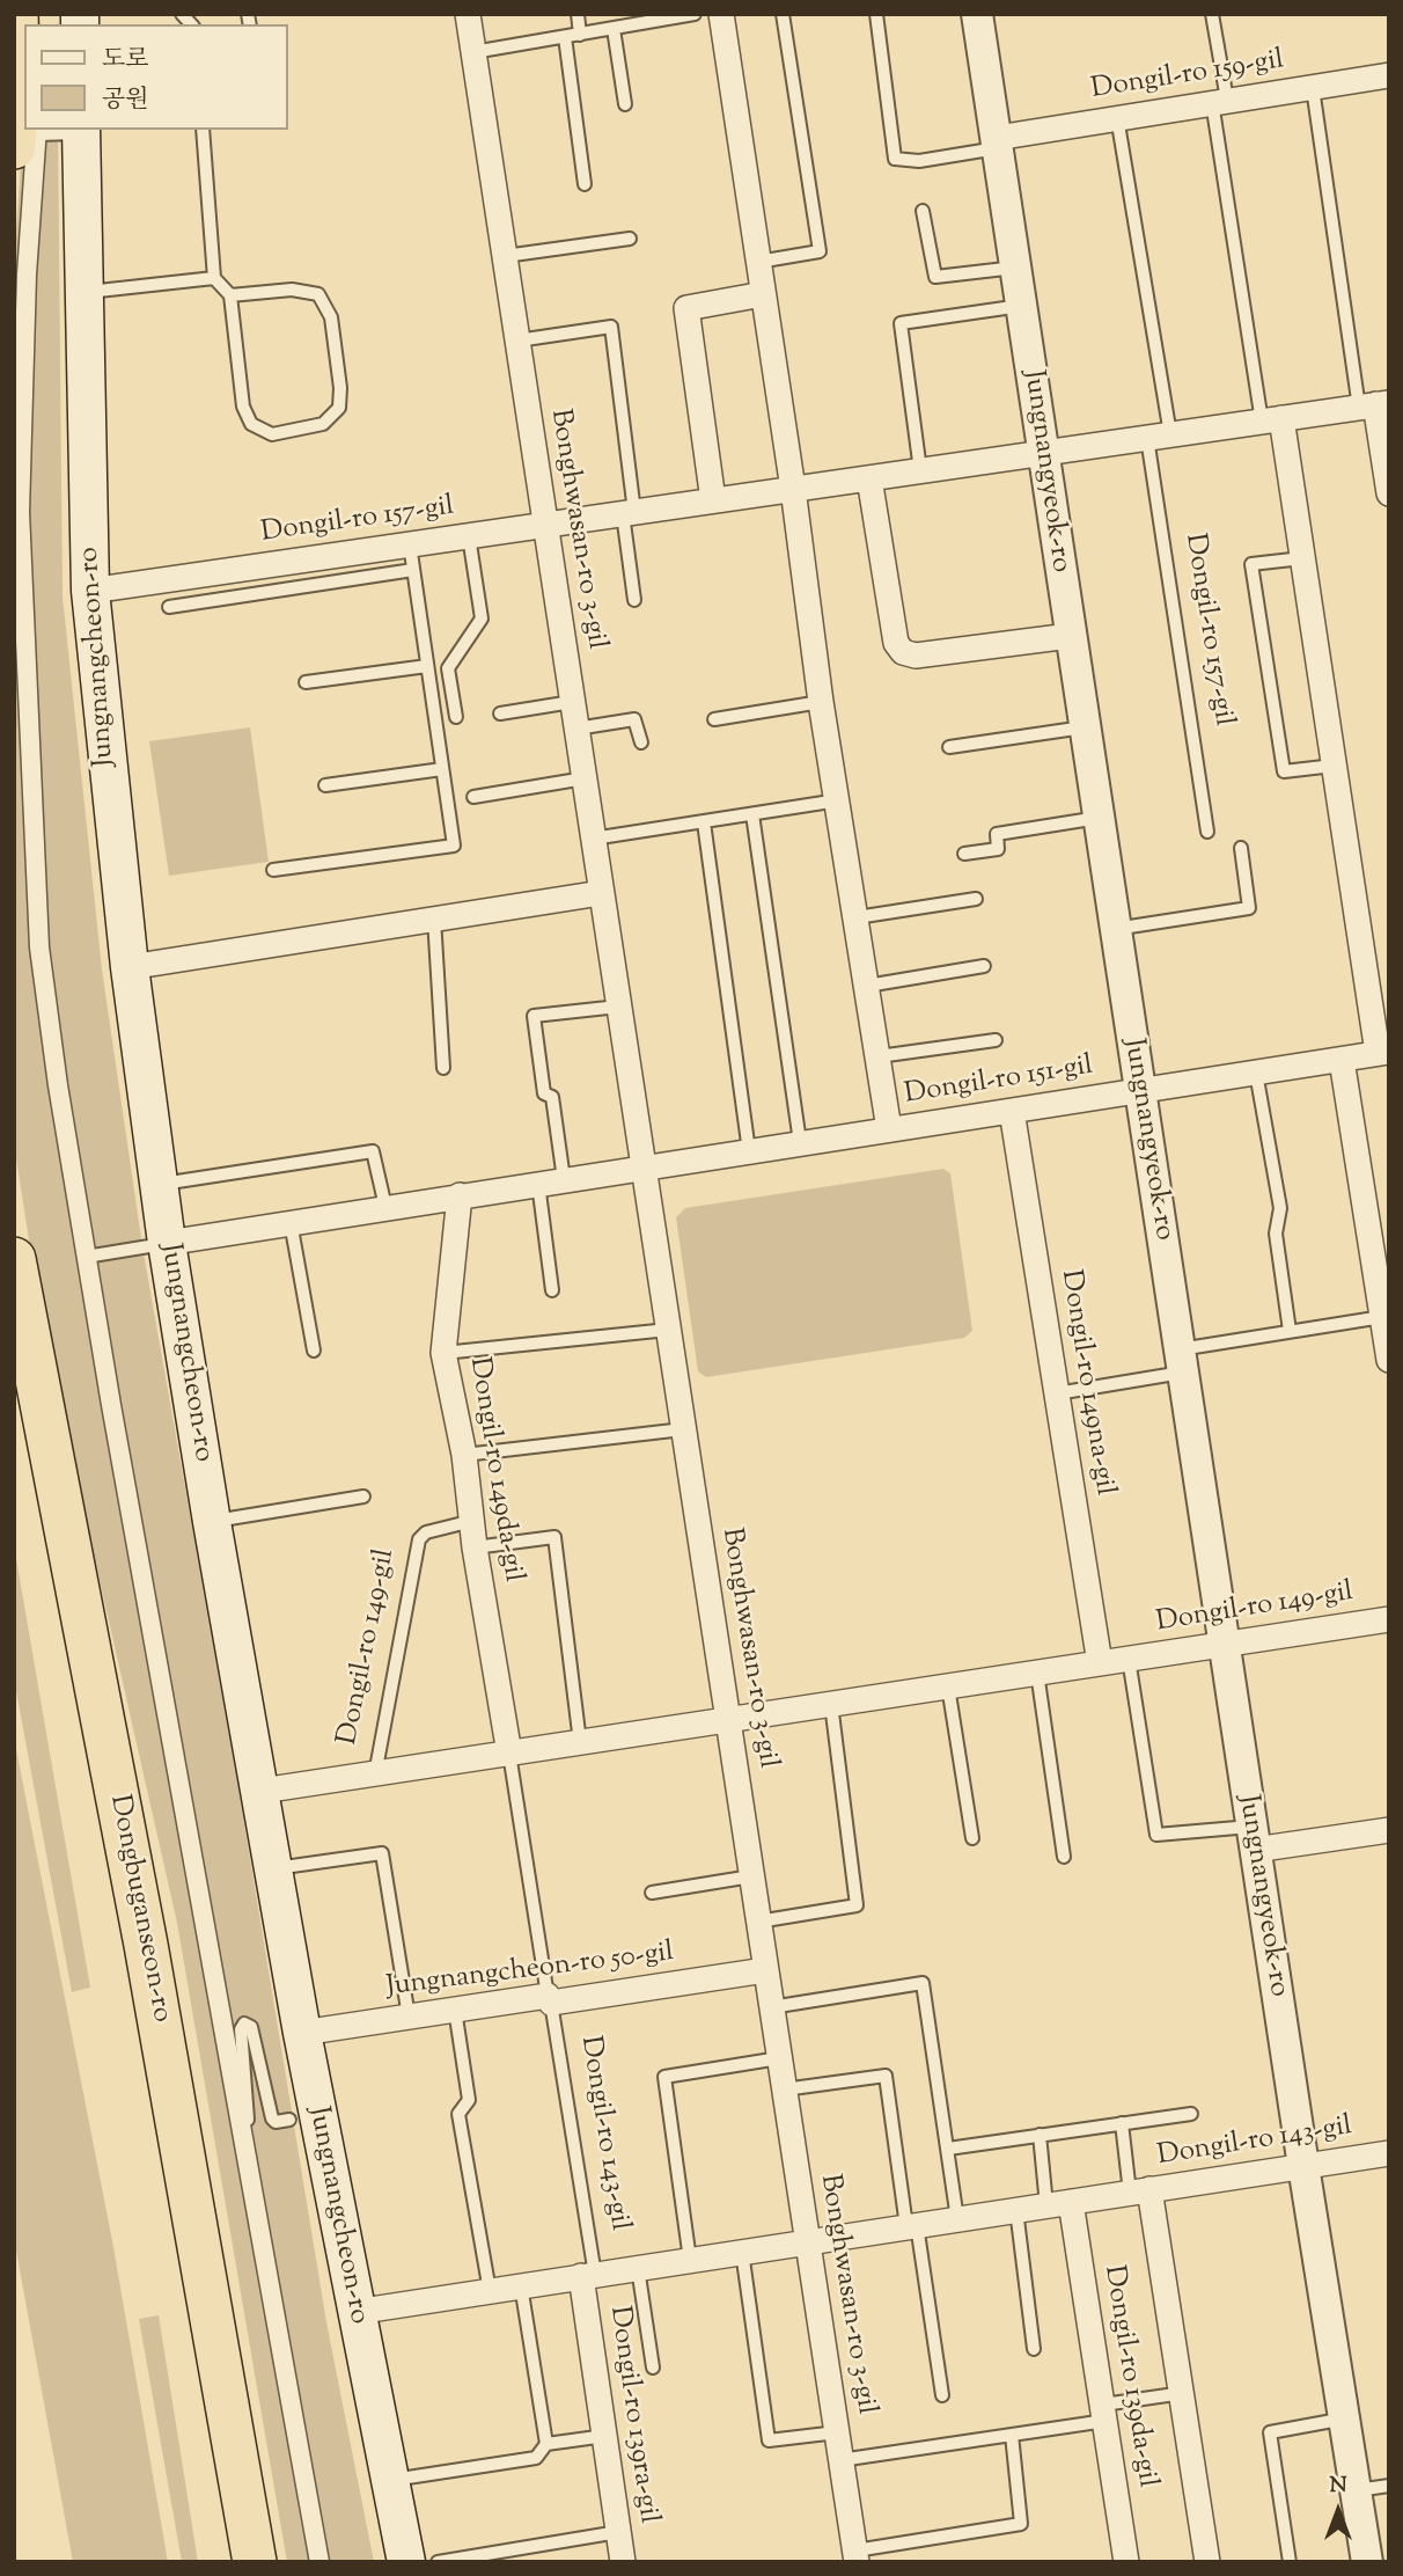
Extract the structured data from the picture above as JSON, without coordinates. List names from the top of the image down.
{
  "streets": {
    "highway": ["Dongbuganseon-ro"],
    "main road": ["Jungnangcheon-ro"],
    "street": [
      "Dongil-ro 159-gil",
      "Jungnangyeok-ro",
      "Dongil-ro 157-gil",
      "Bonghwasan-ro 3-gil",
      "Dongil-ro 151-gil",
      "Dongil-ro 149na-gil",
      "Dongil-ro 149da-gil",
      "Dongil-ro 149-gil",
      "Jungnangcheon-ro 50-gil",
      "Dongil-ro 143-gil",
      "Dongil-ro 139da-gil",
      "Dongil-ro 139ra-gil"
    ]
  },
  "crossings": [
    ["Dongil-ro 159-gil", "Jungnangyeok-ro"],
    ["Dongil-ro 159-gil", "Dongil-ro 157-gil"],
    ["Jungnangyeok-ro", "Dongil-ro 157-gil"],
    ["Jungnangyeok-ro", "Dongil-ro 151-gil"],
    ["Jungnangyeok-ro", "Dongil-ro 149-gil"],
    ["Jungnangyeok-ro", "Dongil-ro 143-gil"],
    ["Dongil-ro 157-gil", "Bonghwasan-ro 3-gil"],
    ["Dongil-ro 157-gil", "Jungnangcheon-ro"],
    ["Bonghwasan-ro 3-gil", "Dongil-ro 151-gil"],
    ["Bonghwasan-ro 3-gil", "Dongil-ro 149-gil"],
    ["Bonghwasan-ro 3-gil", "Jungnangcheon-ro 50-gil"],
    ["Bonghwasan-ro 3-gil", "Dongil-ro 143-gil"],
    ["Bonghwasan-ro 3-gil", "Dongil-ro 139da-gil"],
    ["Jungnangcheon-ro", "Dongil-ro 151-gil"],
    ["Jungnangcheon-ro", "Dongil-ro 149-gil"],
    ["Jungnangcheon-ro", "Jungnangcheon-ro 50-gil"],
    ["Jungnangcheon-ro", "Dongil-ro 143-gil"],
    ["Dongil-ro 151-gil", "Dongil-ro 149na-gil"],
    ["Dongil-ro 151-gil", "Dongil-ro 149da-gil"],
    ["Dongil-ro 149na-gil", "Dongil-ro 149-gil"],
    ["Dongil-ro 149da-gil", "Dongil-ro 149-gil"],
    ["Jungnangcheon-ro 50-gil", "Dongil-ro 143-gil"],
    ["Dongil-ro 143-gil", "Dongil-ro 139da-gil"],
    ["Dongil-ro 143-gil", "Dongil-ro 139ra-gil"]
  ],
  "legend": ["도로", "공원"],
  "north": "top"
}
